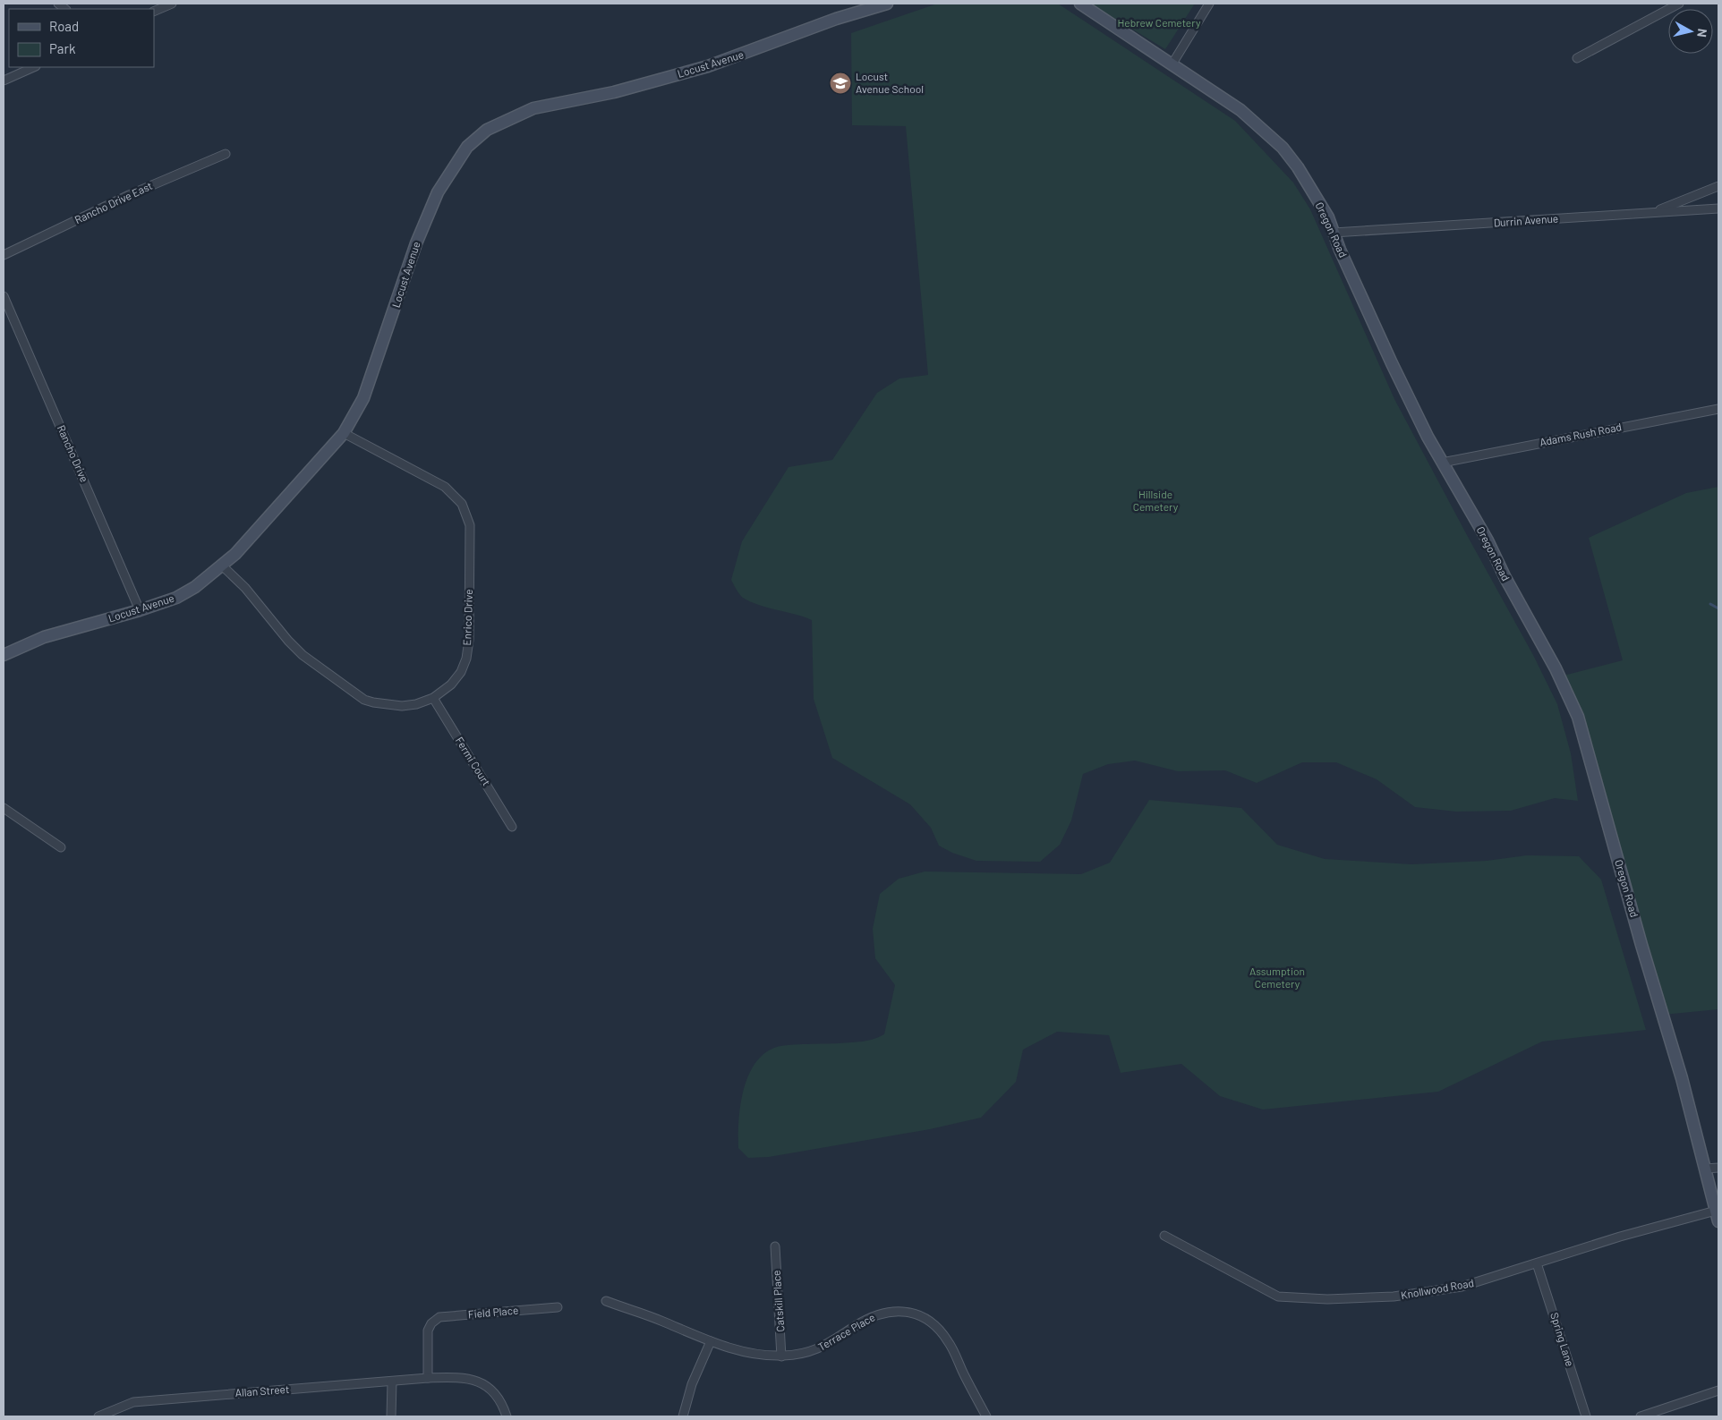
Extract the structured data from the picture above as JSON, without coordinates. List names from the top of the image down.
{
  "streets": {
    "street": [
      "Locust Avenue",
      "Rancho Drive East",
      "Durrin Avenue",
      "Oregon Road",
      "Adams Rush Road",
      "Rancho Drive",
      "Enrico Drive",
      "Fermi Court",
      "Knollwood Road",
      "Catskill Place",
      "Field Place",
      "Terrace Place",
      "Spring Lane",
      "Allan Street"
    ]
  },
  "crossings": [
    ["Locust Avenue", "Rancho Drive"],
    ["Locust Avenue", "Enrico Drive"],
    ["Durrin Avenue", "Oregon Road"],
    ["Oregon Road", "Adams Rush Road"],
    ["Oregon Road", "Knollwood Road"],
    ["Enrico Drive", "Fermi Court"],
    ["Knollwood Road", "Spring Lane"],
    ["Catskill Place", "Terrace Place"],
    ["Field Place", "Allan Street"]
  ],
  "parks": ["Hebrew Cemetery", "Hillside Cemetery", "Assumption Cemetery"],
  "places": {
    "school or university": ["Locust Avenue School"]
  },
  "legend": ["Road", "Park"],
  "north": "right"
}
